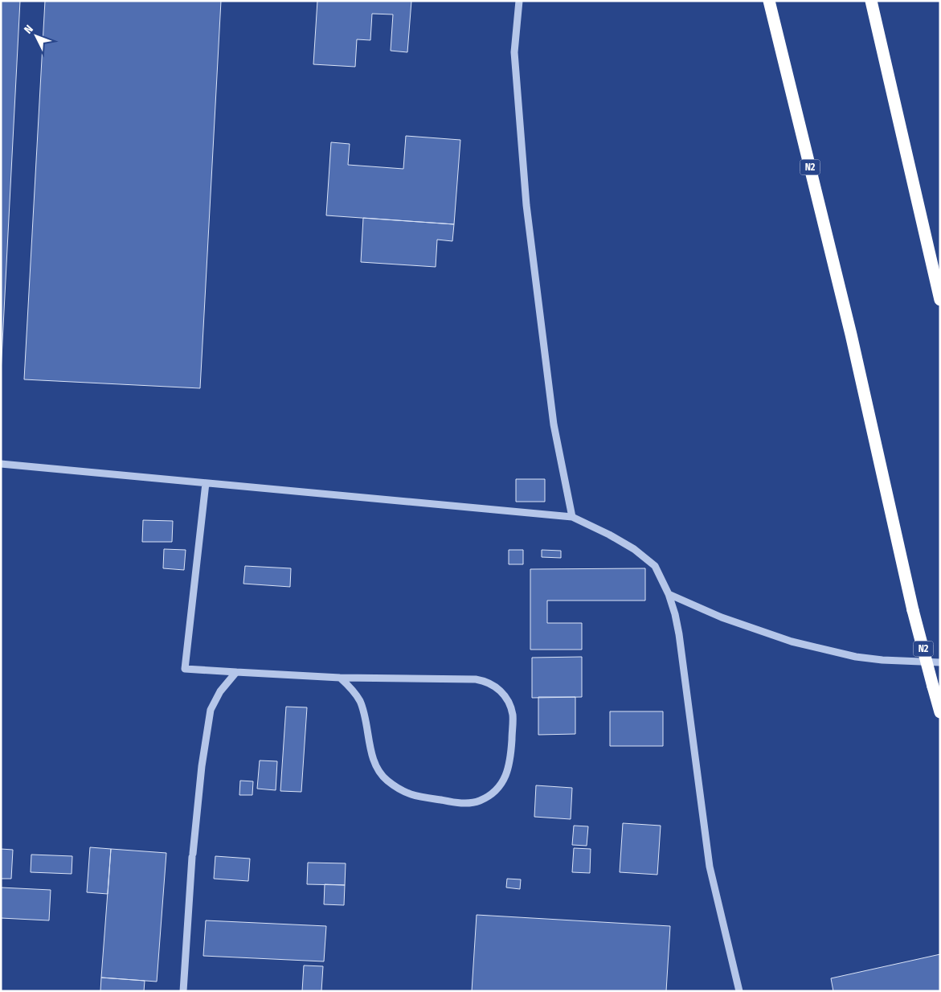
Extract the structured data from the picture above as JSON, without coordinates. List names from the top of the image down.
{
  "streets": {
    "highway": ["N2"]
  },
  "north": "top left"
}
